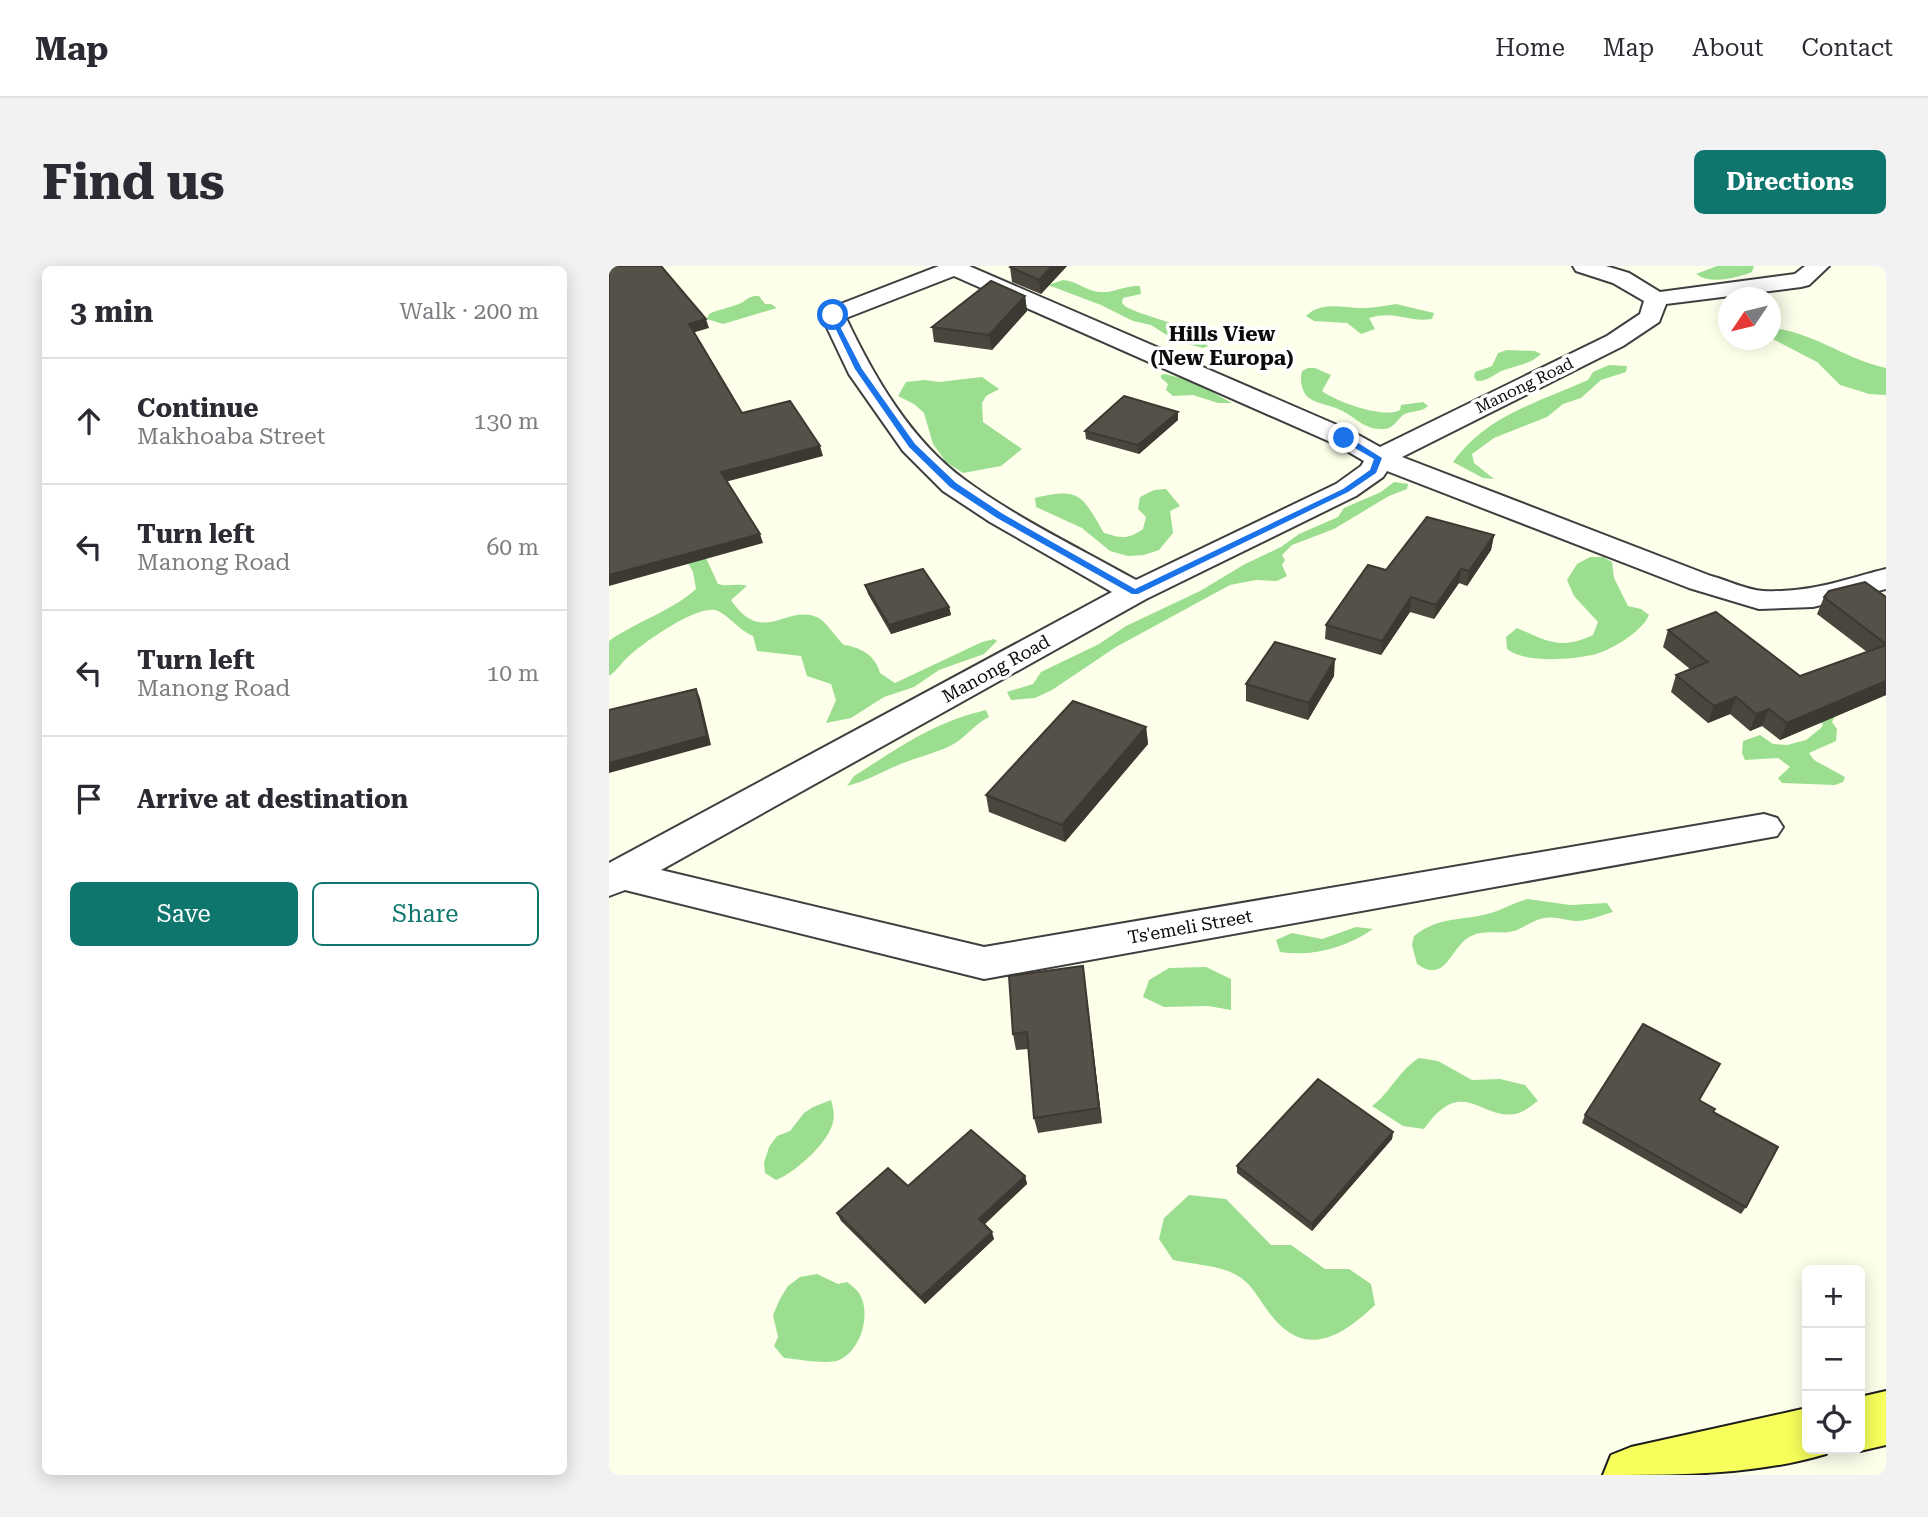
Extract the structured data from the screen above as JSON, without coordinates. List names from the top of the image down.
{
  "streets": {
    "street": ["Manong Road", "Ts'emeli Street"]
  },
  "crossings": [
    ["Manong Road", "Ts'emeli Street"]
  ],
  "districts": ["Hills View (New Europa)"],
  "north": "bottom left",
  "page": {
    "header": "Map",
    "nav": [
      "Home",
      "Map",
      "About",
      "Contact"
    ],
    "buttons": [
      "Directions",
      ["Save", "Share"]
    ],
    "title": "Find us",
    "heading": ["3 min", "Walk · 200 m"],
    "list": [
      ["Continue", "Makhoaba Street", "130 m"],
      ["Turn left", "Manong Road", "60 m"],
      ["Turn left", "Manong Road", "10 m"],
      "Arrive at destination"
    ],
    "map_buttons": ["+", "−"]
  }
}
